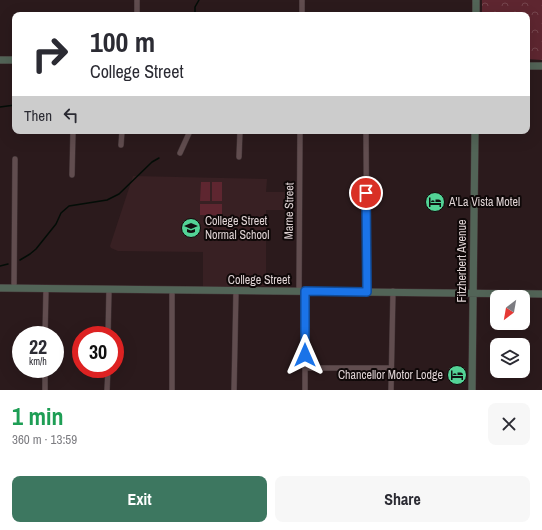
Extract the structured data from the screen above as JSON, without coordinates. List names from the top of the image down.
{
  "streets": {
    "street": ["Marne Street", "Fitzherbert Avenue", "College Street"]
  },
  "crossings": [
    ["Marne Street", "College Street"],
    ["Fitzherbert Avenue", "College Street"]
  ],
  "places": {
    "hotel": ["A'La Vista Motel", "Chancellor Motor Lodge"],
    "school or university": ["College Street Normal School"]
  },
  "north": "bottom left",
  "page": {
    "turn": ["100 m", "College Street"],
    "then": "Then",
    "speed": "22 km/h",
    "limit": "30",
    "heading": ["1 min", "360 m · 13:59"],
    "buttons": ["Exit", "Share"]
  }
}
